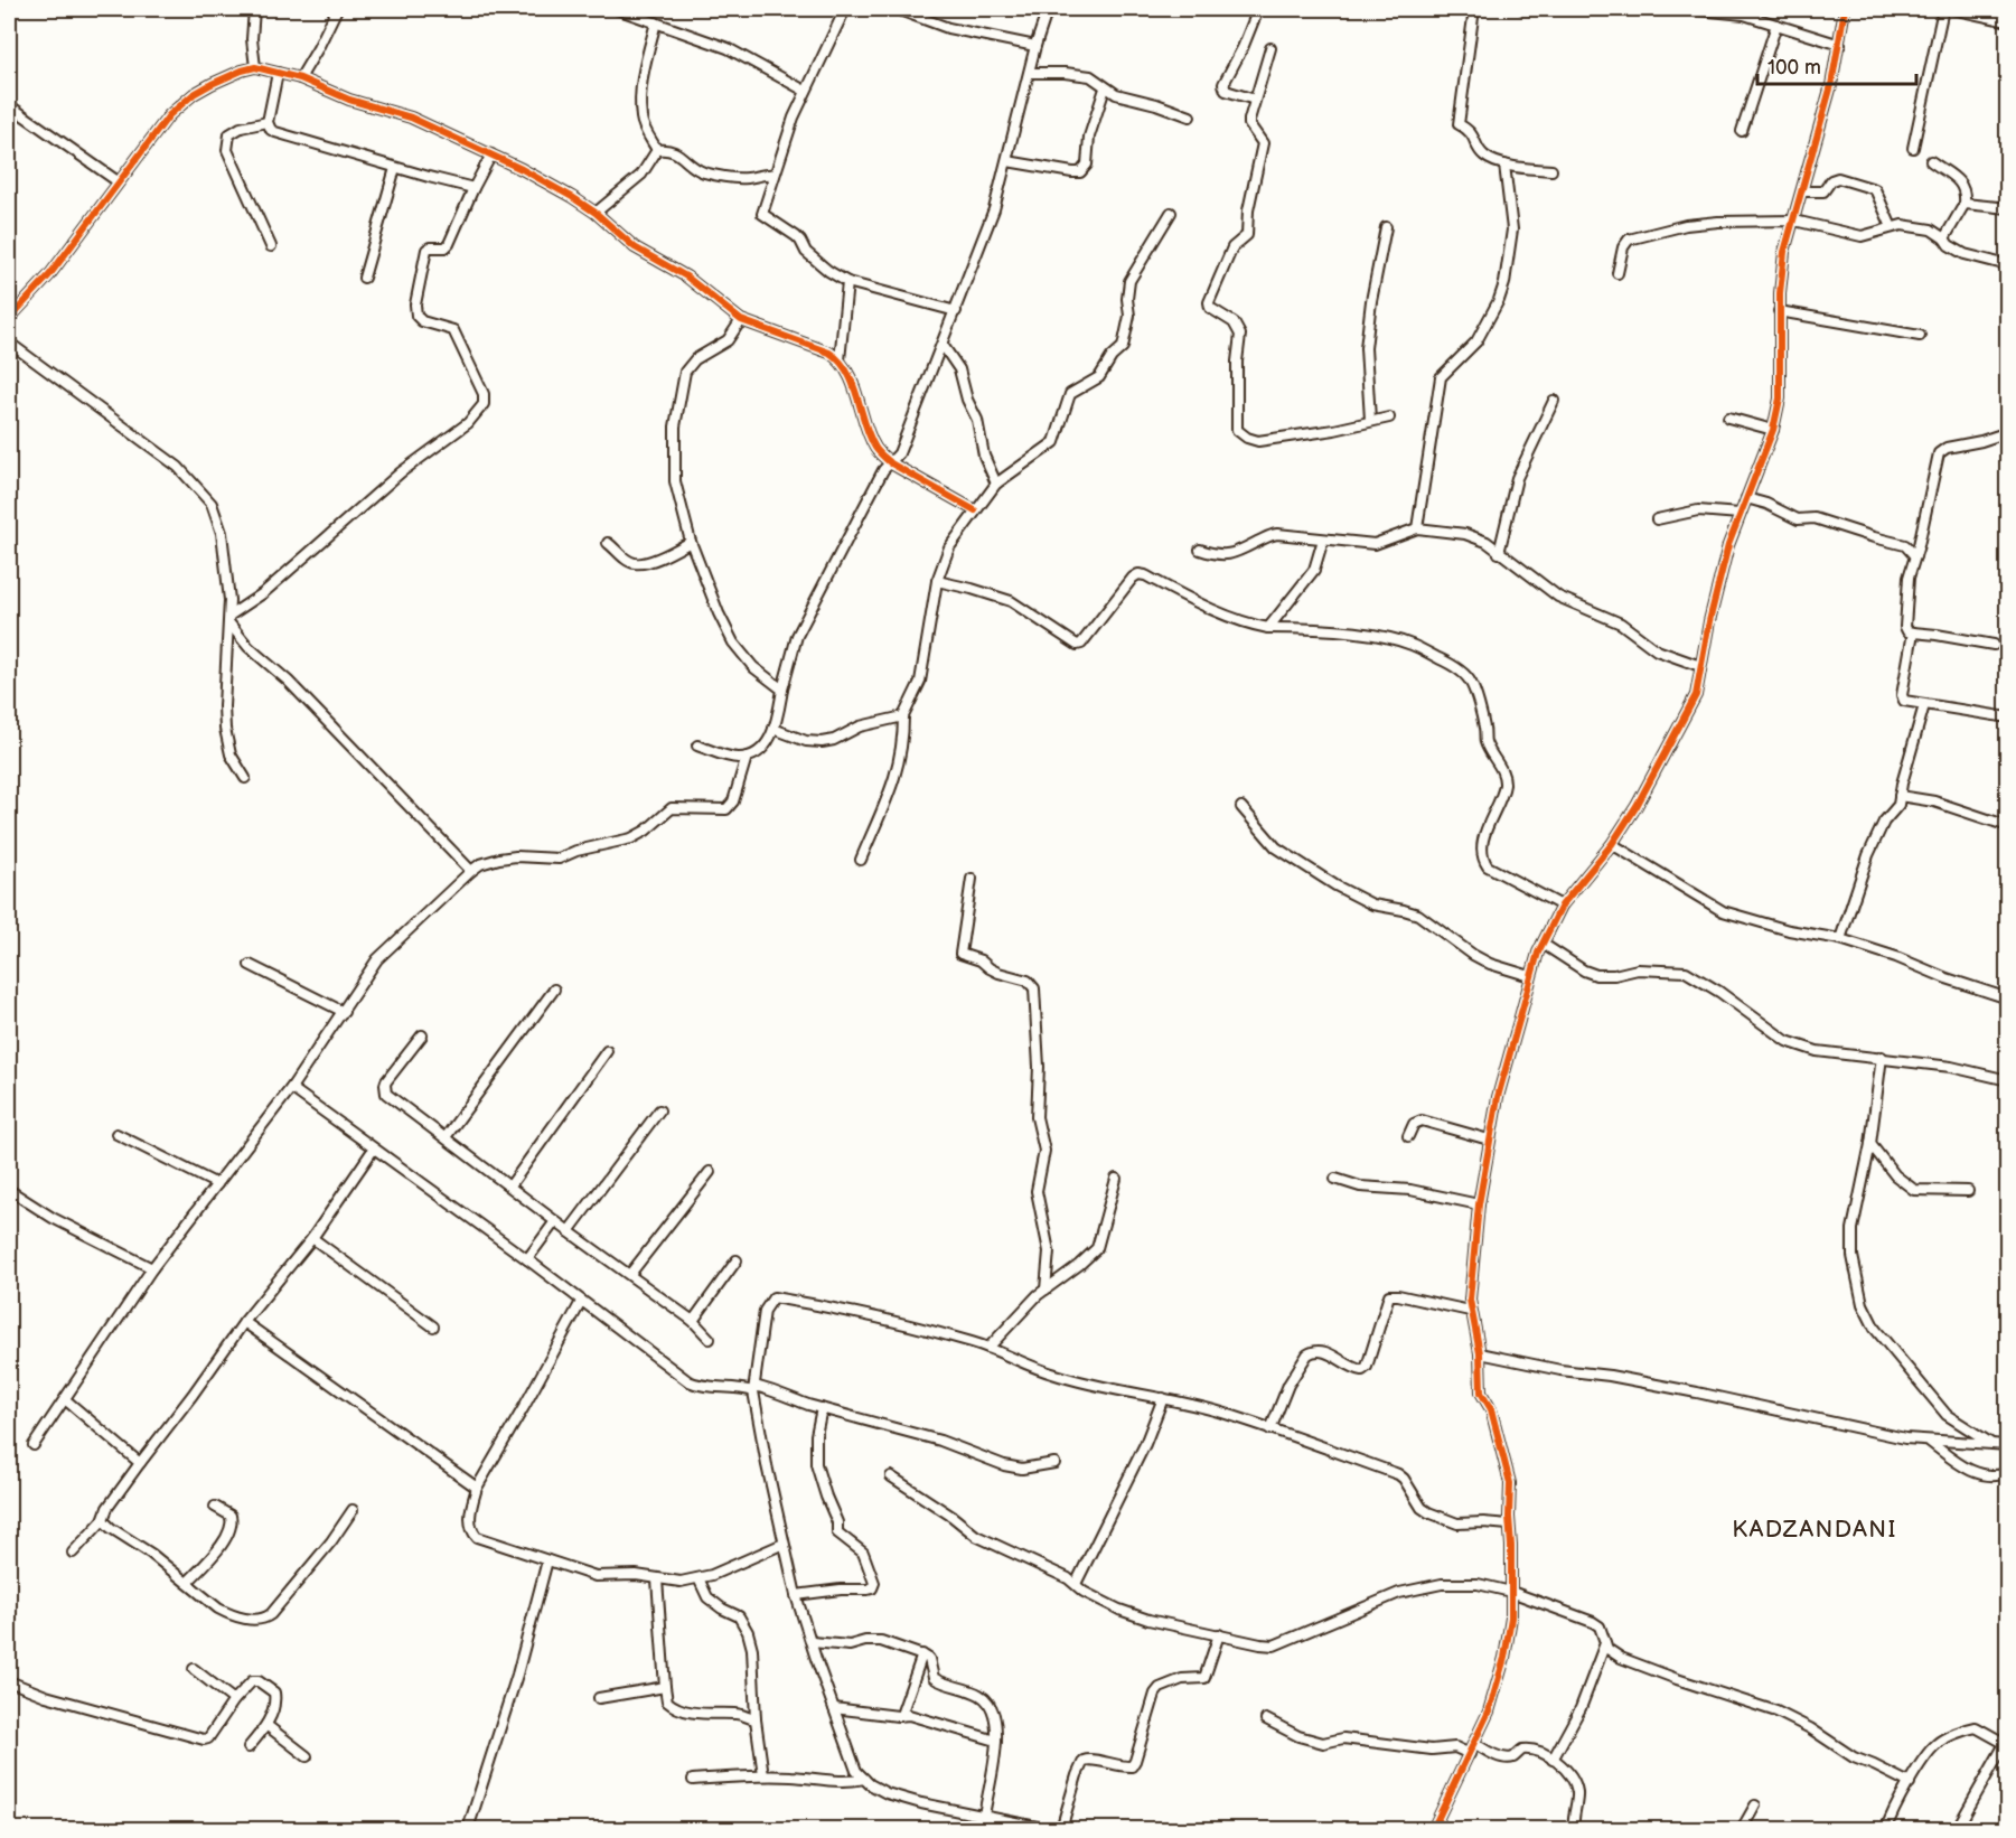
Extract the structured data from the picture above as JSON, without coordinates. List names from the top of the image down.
{
  "districts": ["KADZANDANI"],
  "scale_bar": "100 m"
}
